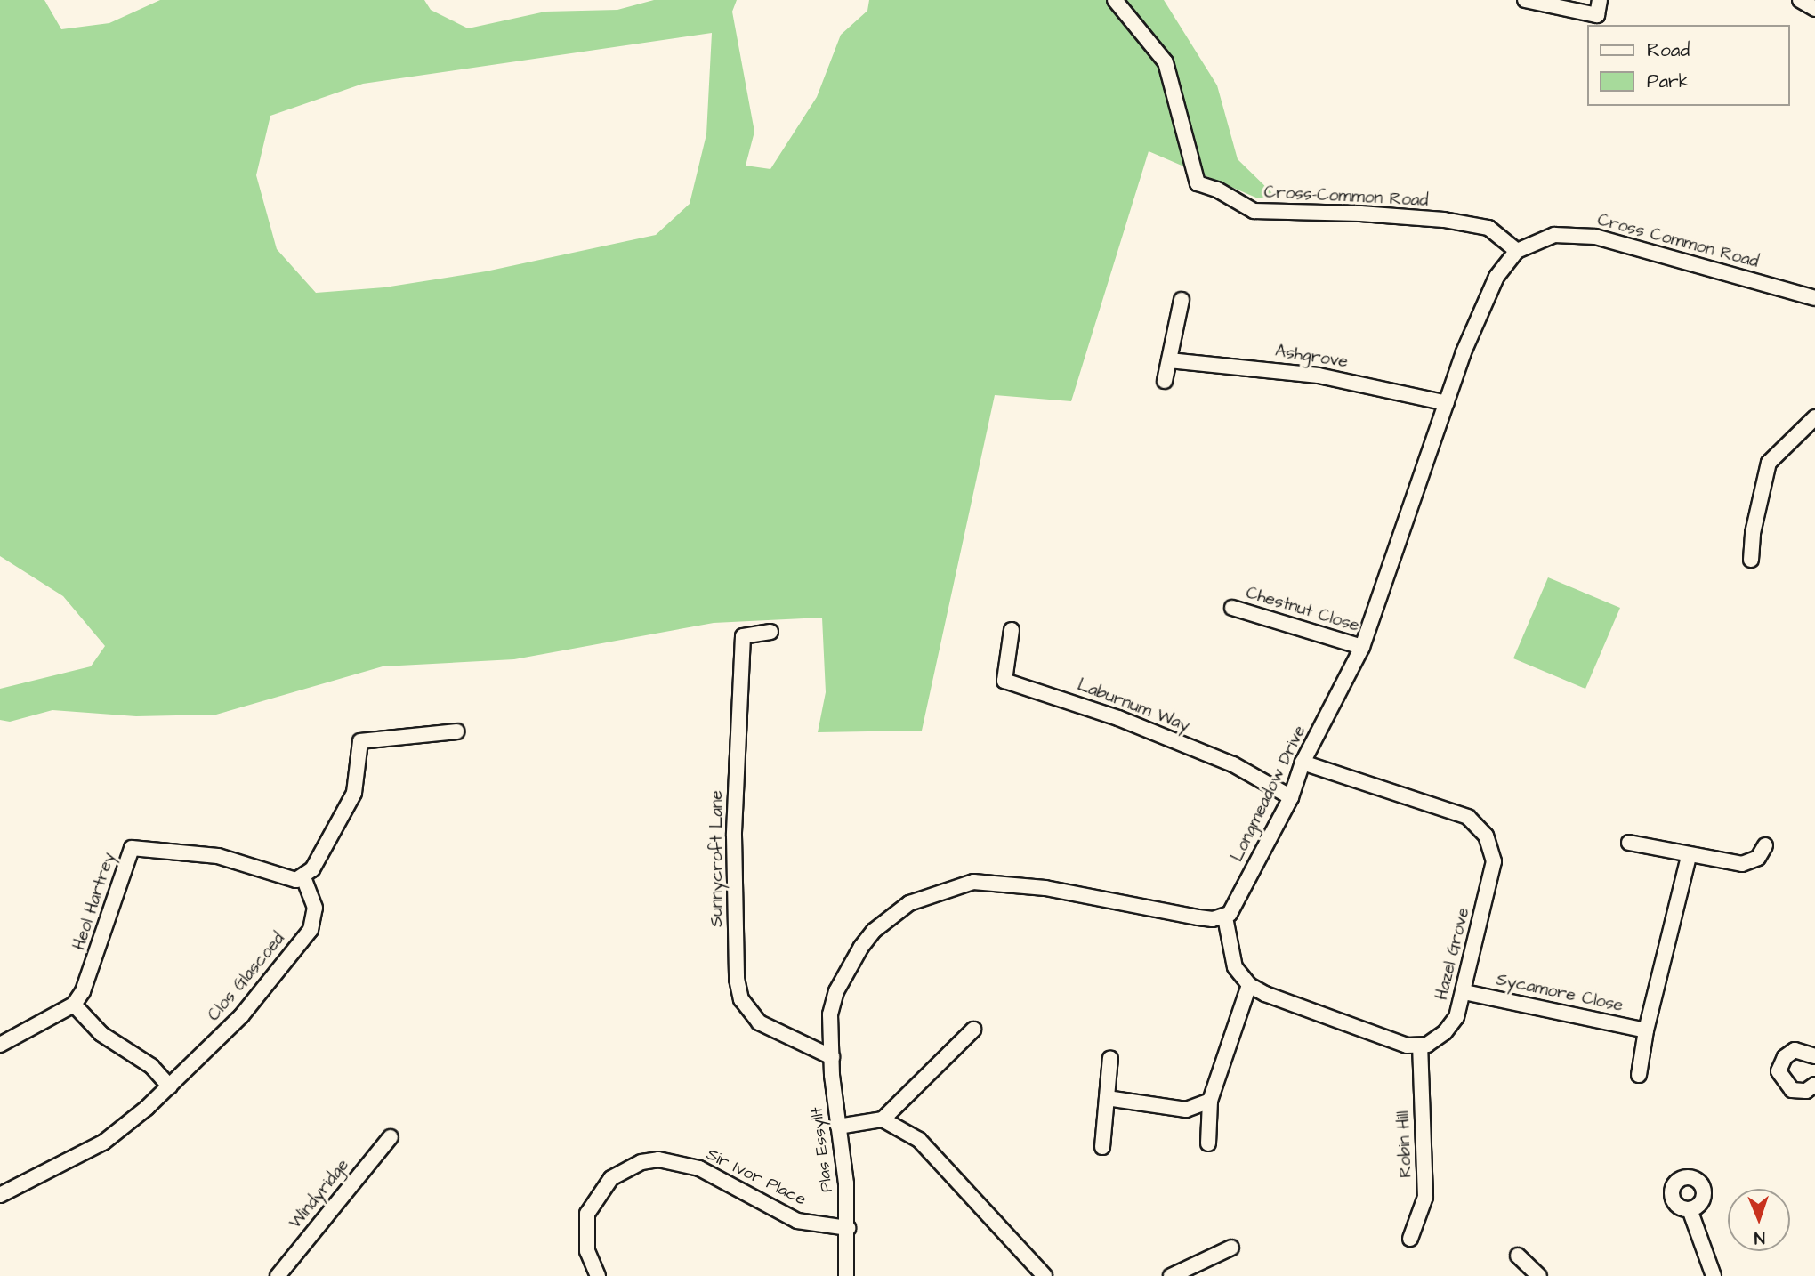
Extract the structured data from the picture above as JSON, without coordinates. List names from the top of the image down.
{
  "streets": {
    "street": [
      "Cross-Common Road",
      "Cross Common Road",
      "Ashgrove",
      "Chestnut Close",
      "Laburnum Way",
      "Longmeadow Drive",
      "Sunnycroft Lane",
      "Heol Hartrey",
      "Hazel Grove",
      "Clos Glascoed",
      "Sycamore Close",
      "Robin Hill",
      "Plas Essyllt",
      "Sir Ivor Place",
      "Windyridge"
    ]
  },
  "crossings": [
    ["Cross-Common Road", "Cross Common Road"],
    ["Cross-Common Road", "Longmeadow Drive"],
    ["Cross Common Road", "Longmeadow Drive"],
    ["Ashgrove", "Longmeadow Drive"],
    ["Chestnut Close", "Longmeadow Drive"],
    ["Laburnum Way", "Longmeadow Drive"],
    ["Longmeadow Drive", "Hazel Grove"],
    ["Sunnycroft Lane", "Plas Essyllt"],
    ["Heol Hartrey", "Clos Glascoed"],
    ["Hazel Grove", "Sycamore Close"],
    ["Hazel Grove", "Robin Hill"],
    ["Plas Essyllt", "Sir Ivor Place"]
  ],
  "legend": ["Road", "Park"],
  "north": "bottom"
}
